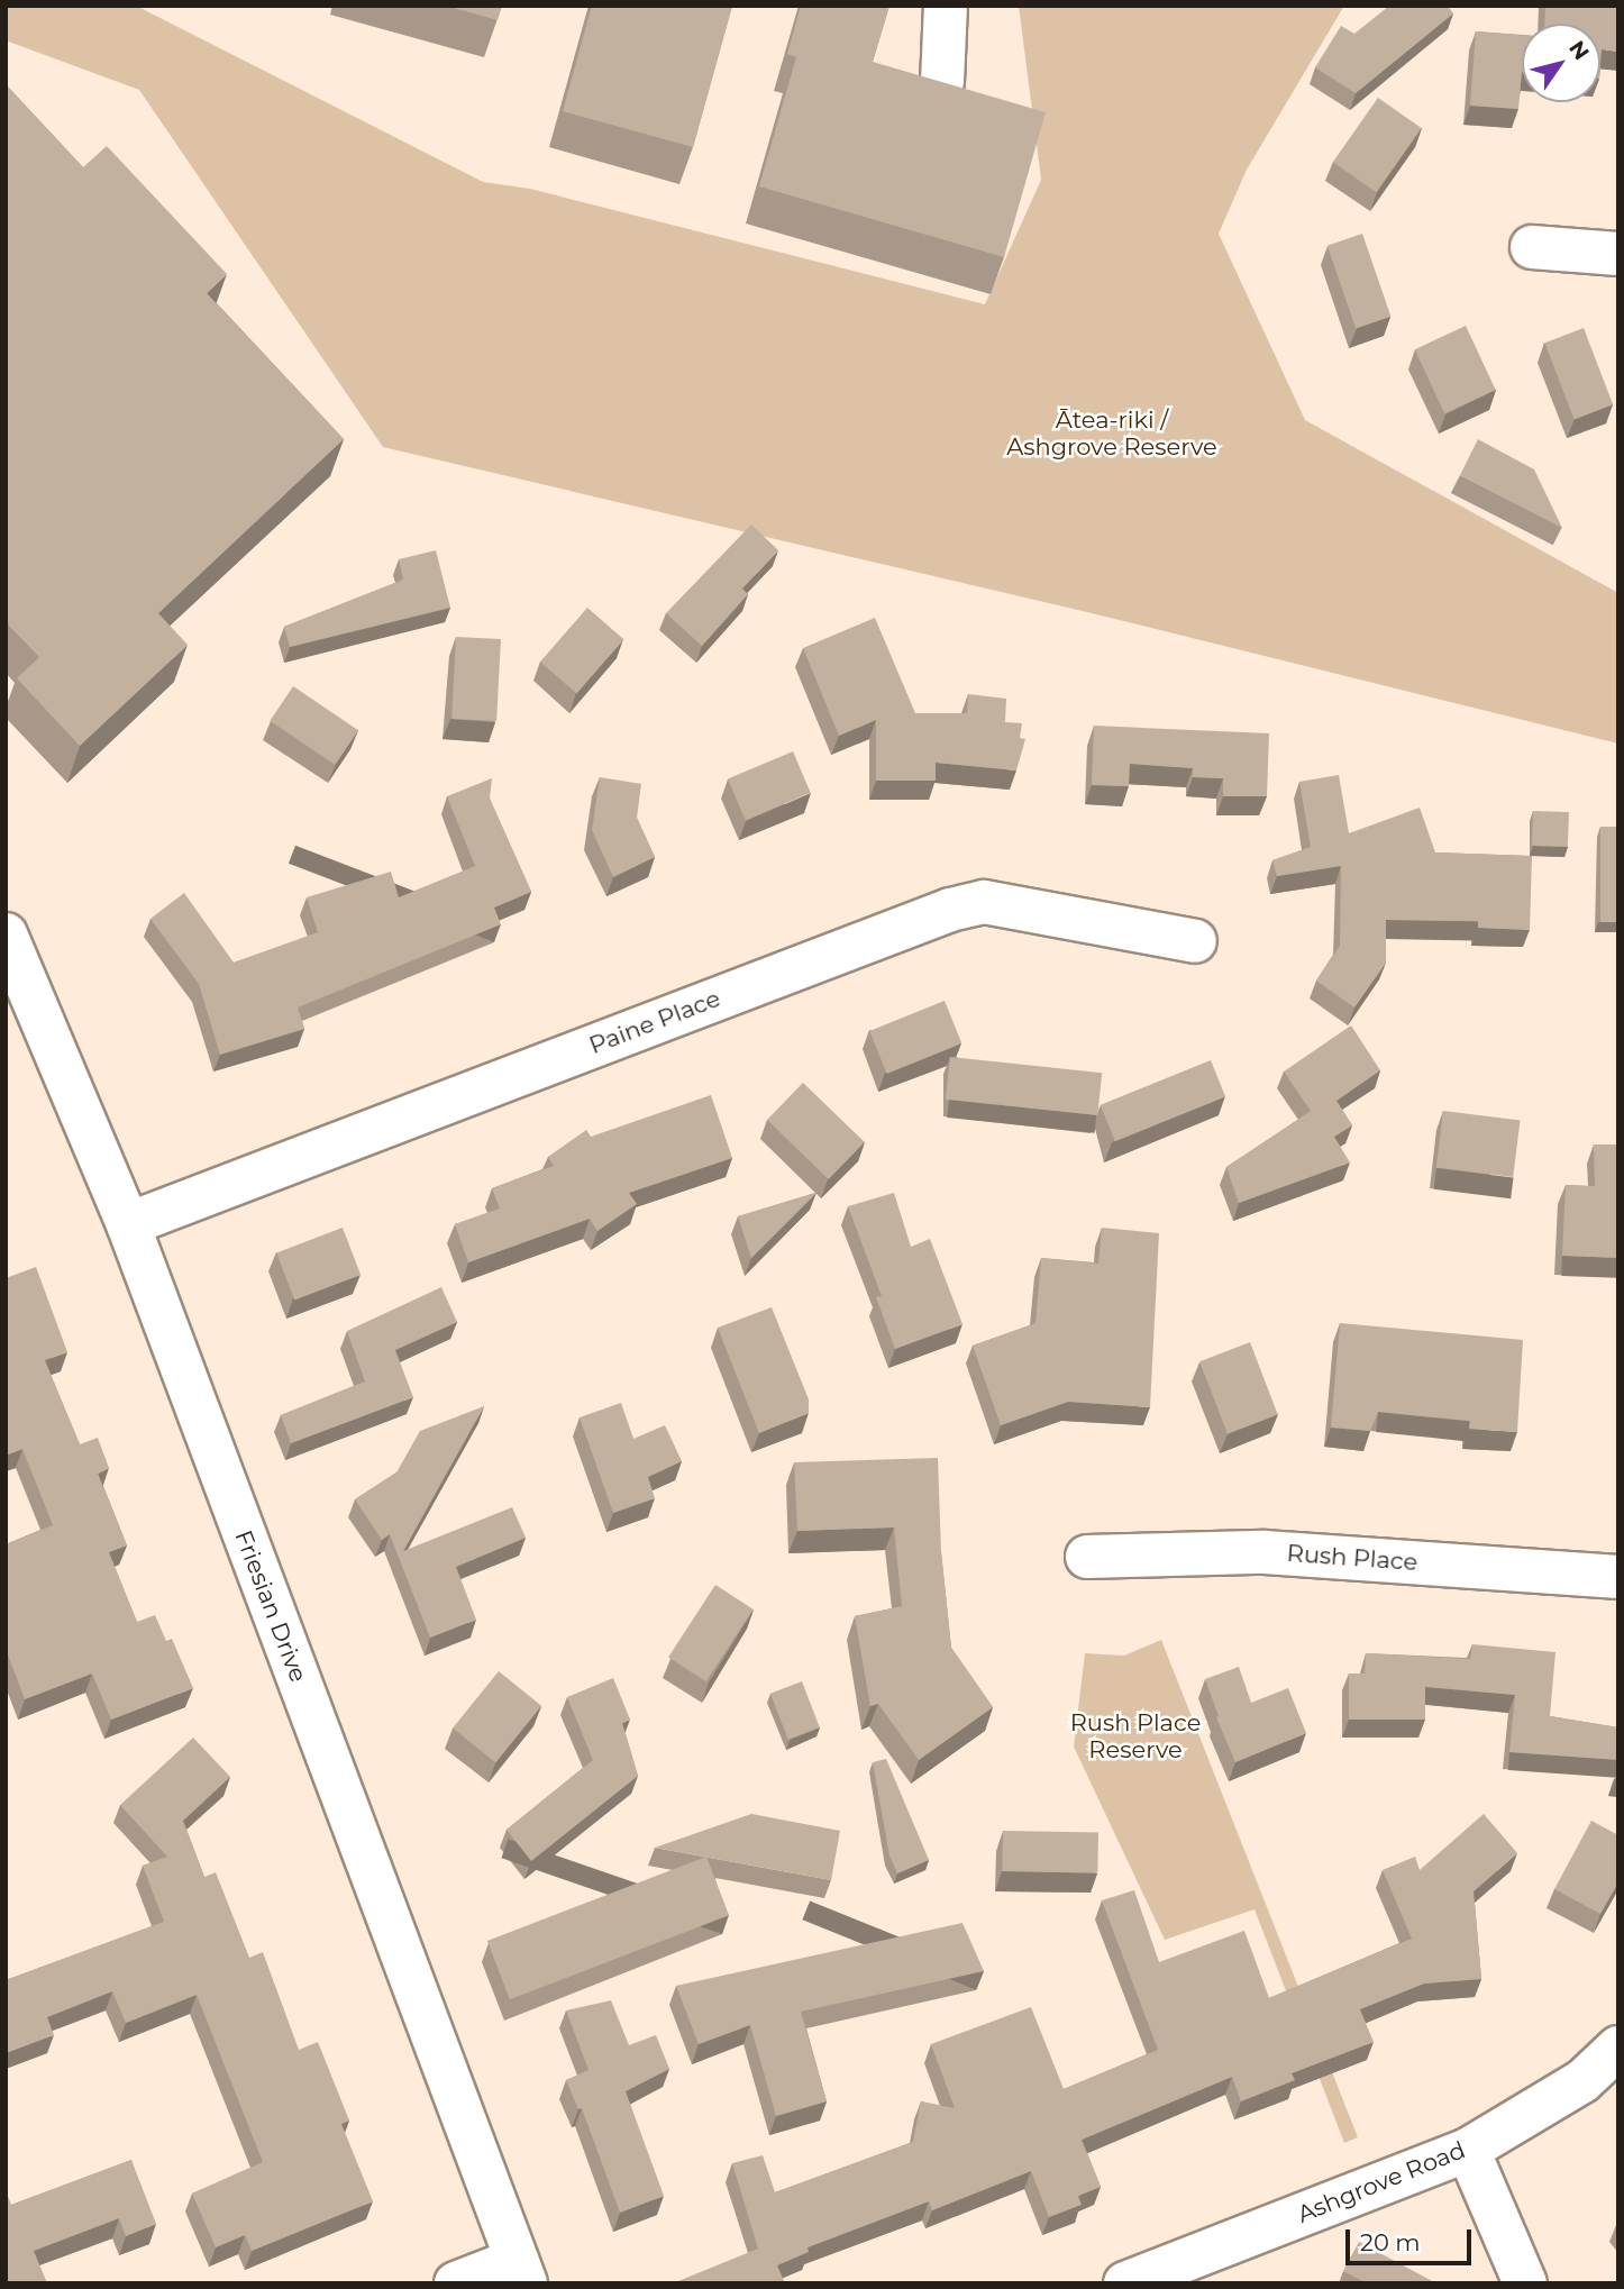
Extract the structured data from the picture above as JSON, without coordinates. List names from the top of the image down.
{
  "streets": {
    "street": [
      "Paine Place",
      "Rush Place",
      "Friesian Drive",
      "Ashgrove Road"
    ]
  },
  "crossings": [
    ["Paine Place", "Friesian Drive"]
  ],
  "parks": ["Ātea-riki / Ashgrove Reserve", "Rush Place Reserve"],
  "scale_bar": "20 m",
  "north": "top right"
}
